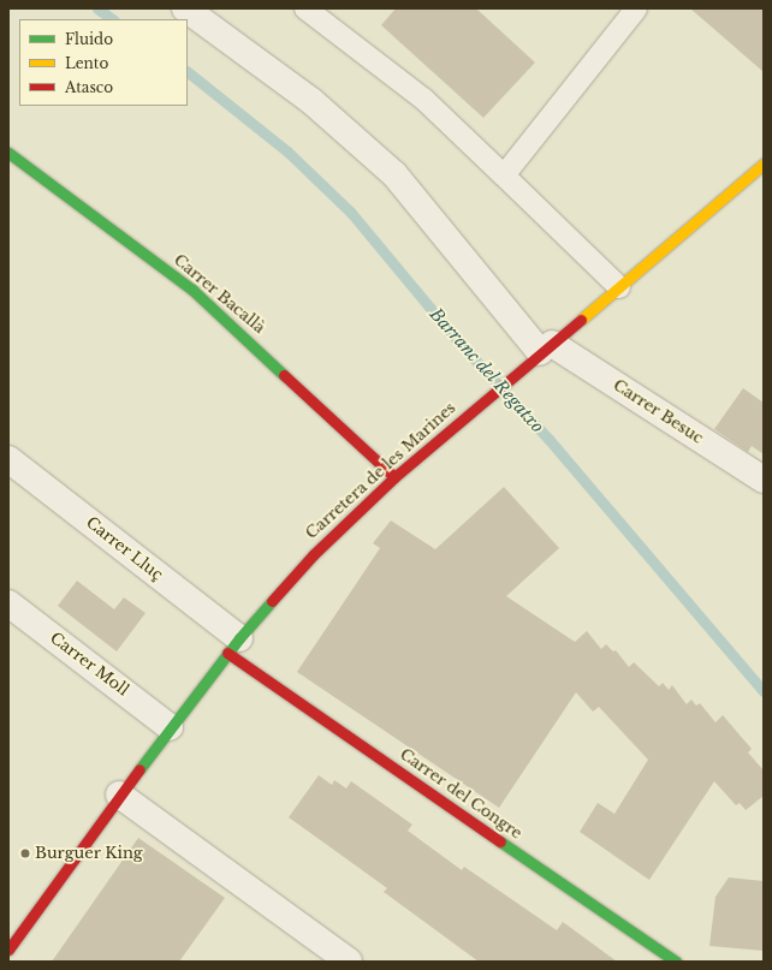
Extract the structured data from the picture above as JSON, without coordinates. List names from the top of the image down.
{
  "streets": {
    "main road": ["Carrer Bacallà", "Carretera de les Marines", "Carrer del Congre"],
    "street": ["Carrer Besuc", "Carrer Lluç", "Carrer Moll"]
  },
  "crossings": [
    ["Carrer Bacallà", "Carretera de les Marines"],
    ["Carrer Besuc", "Carretera de les Marines"],
    ["Carretera de les Marines", "Carrer Lluç"],
    ["Carretera de les Marines", "Carrer Moll"],
    ["Carretera de les Marines", "Carrer del Congre"],
    ["Carrer Lluç", "Carrer del Congre"]
  ],
  "water": ["Barranc del Regatxo"],
  "places": ["Burguer King"],
  "legend": ["Fluido", "Lento", "Atasco"]
}
